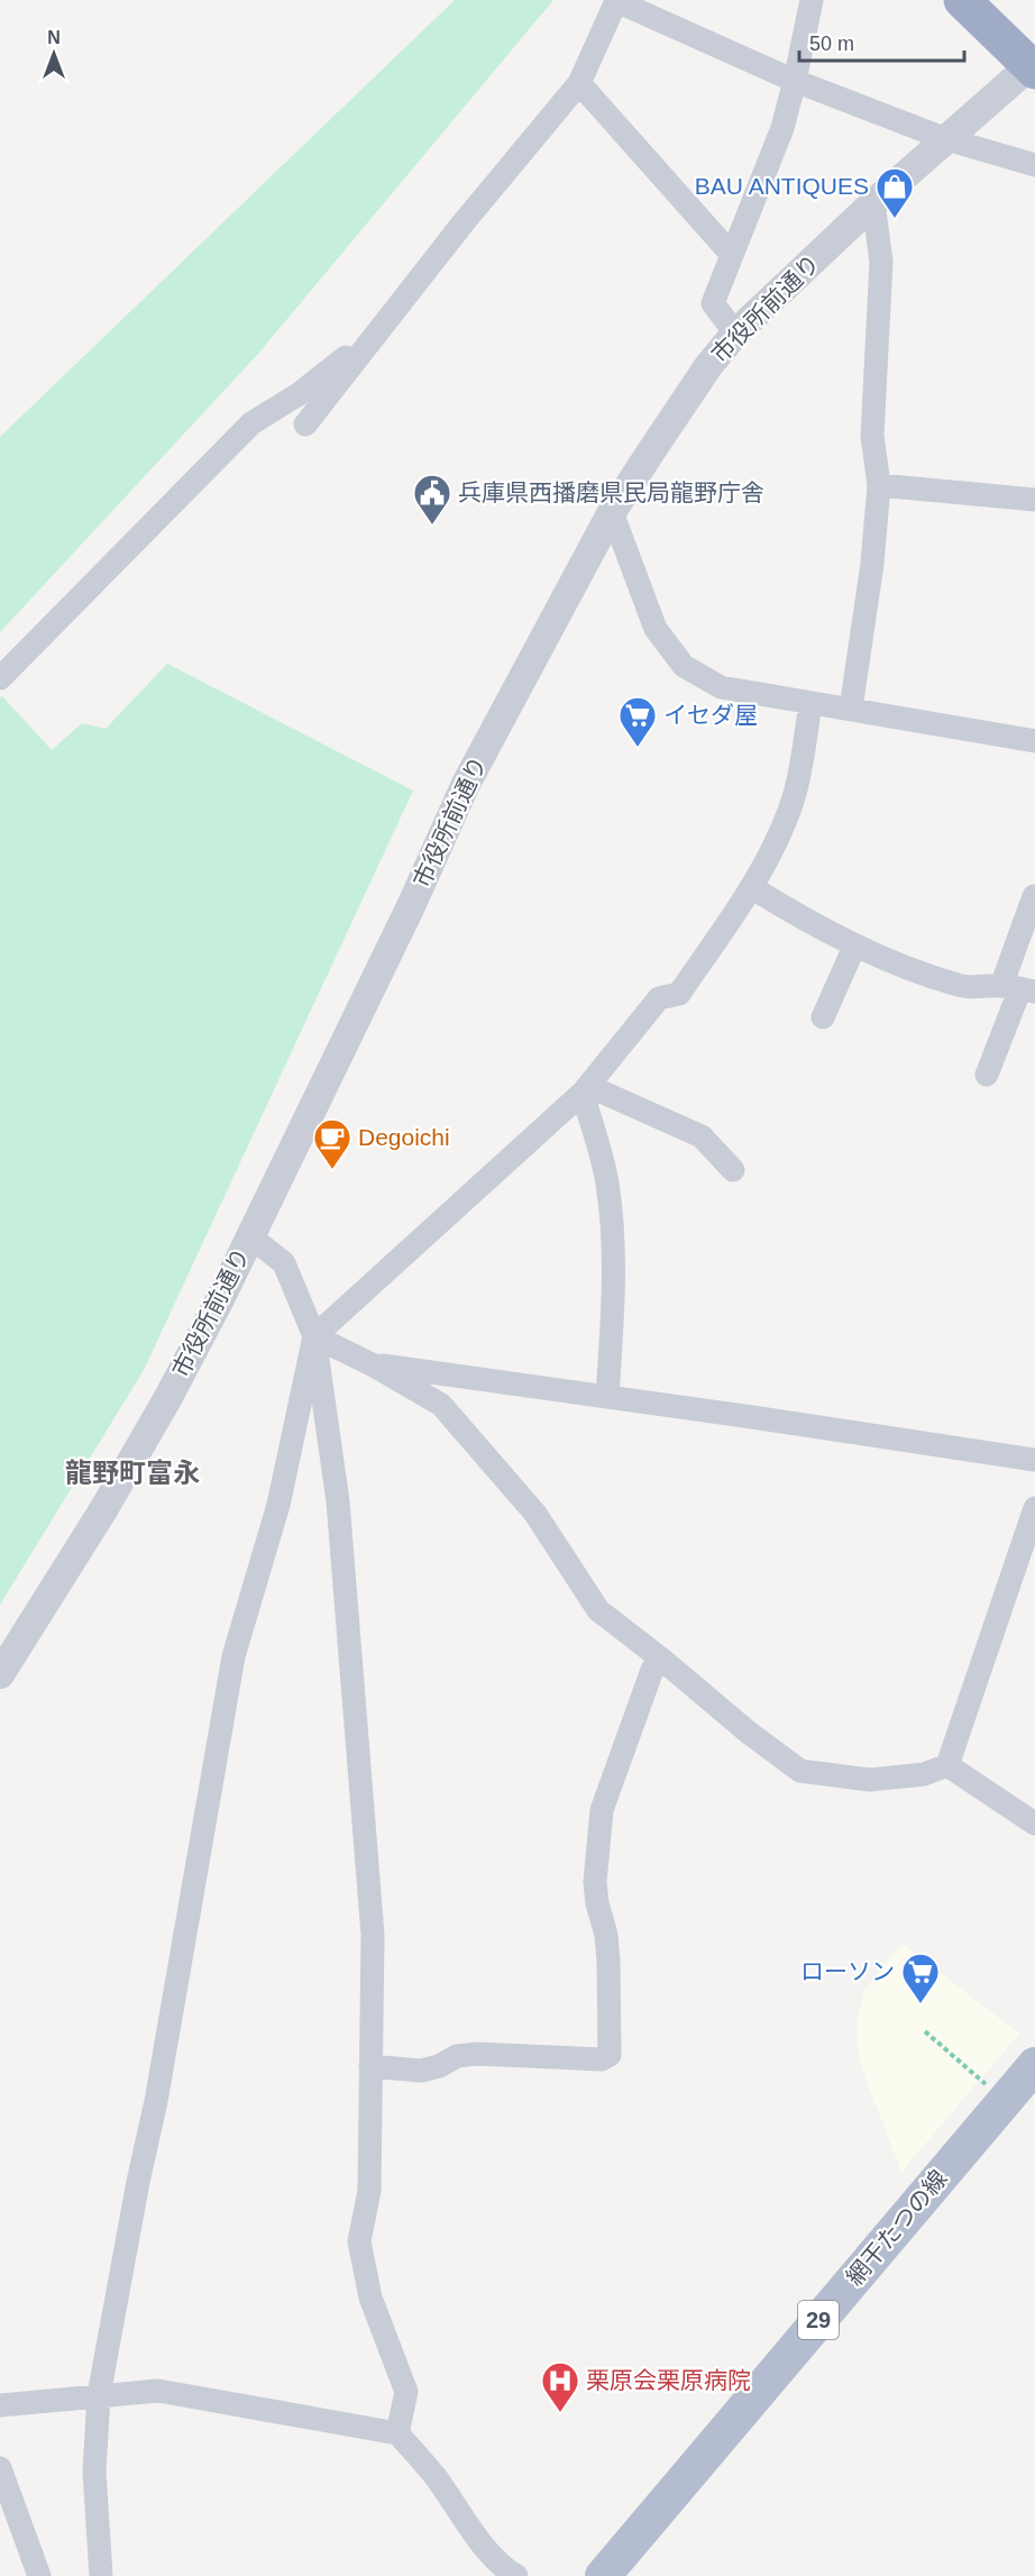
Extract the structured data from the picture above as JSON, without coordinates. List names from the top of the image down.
{
  "streets": {
    "main road": ["網干たつの線", "29"],
    "street": ["市役所前通り"]
  },
  "districts": ["龍野町富永"],
  "places": {
    "shop": ["BAU ANTIQUES"],
    "public building": ["兵庫県西播磨県民局龍野庁舎"],
    "supermarket": ["イセダ屋", "ローソン"],
    "cafe": ["Degoichi"],
    "hospital": ["栗原会栗原病院"]
  },
  "scale_bar": "50 m",
  "north": "top"
}
